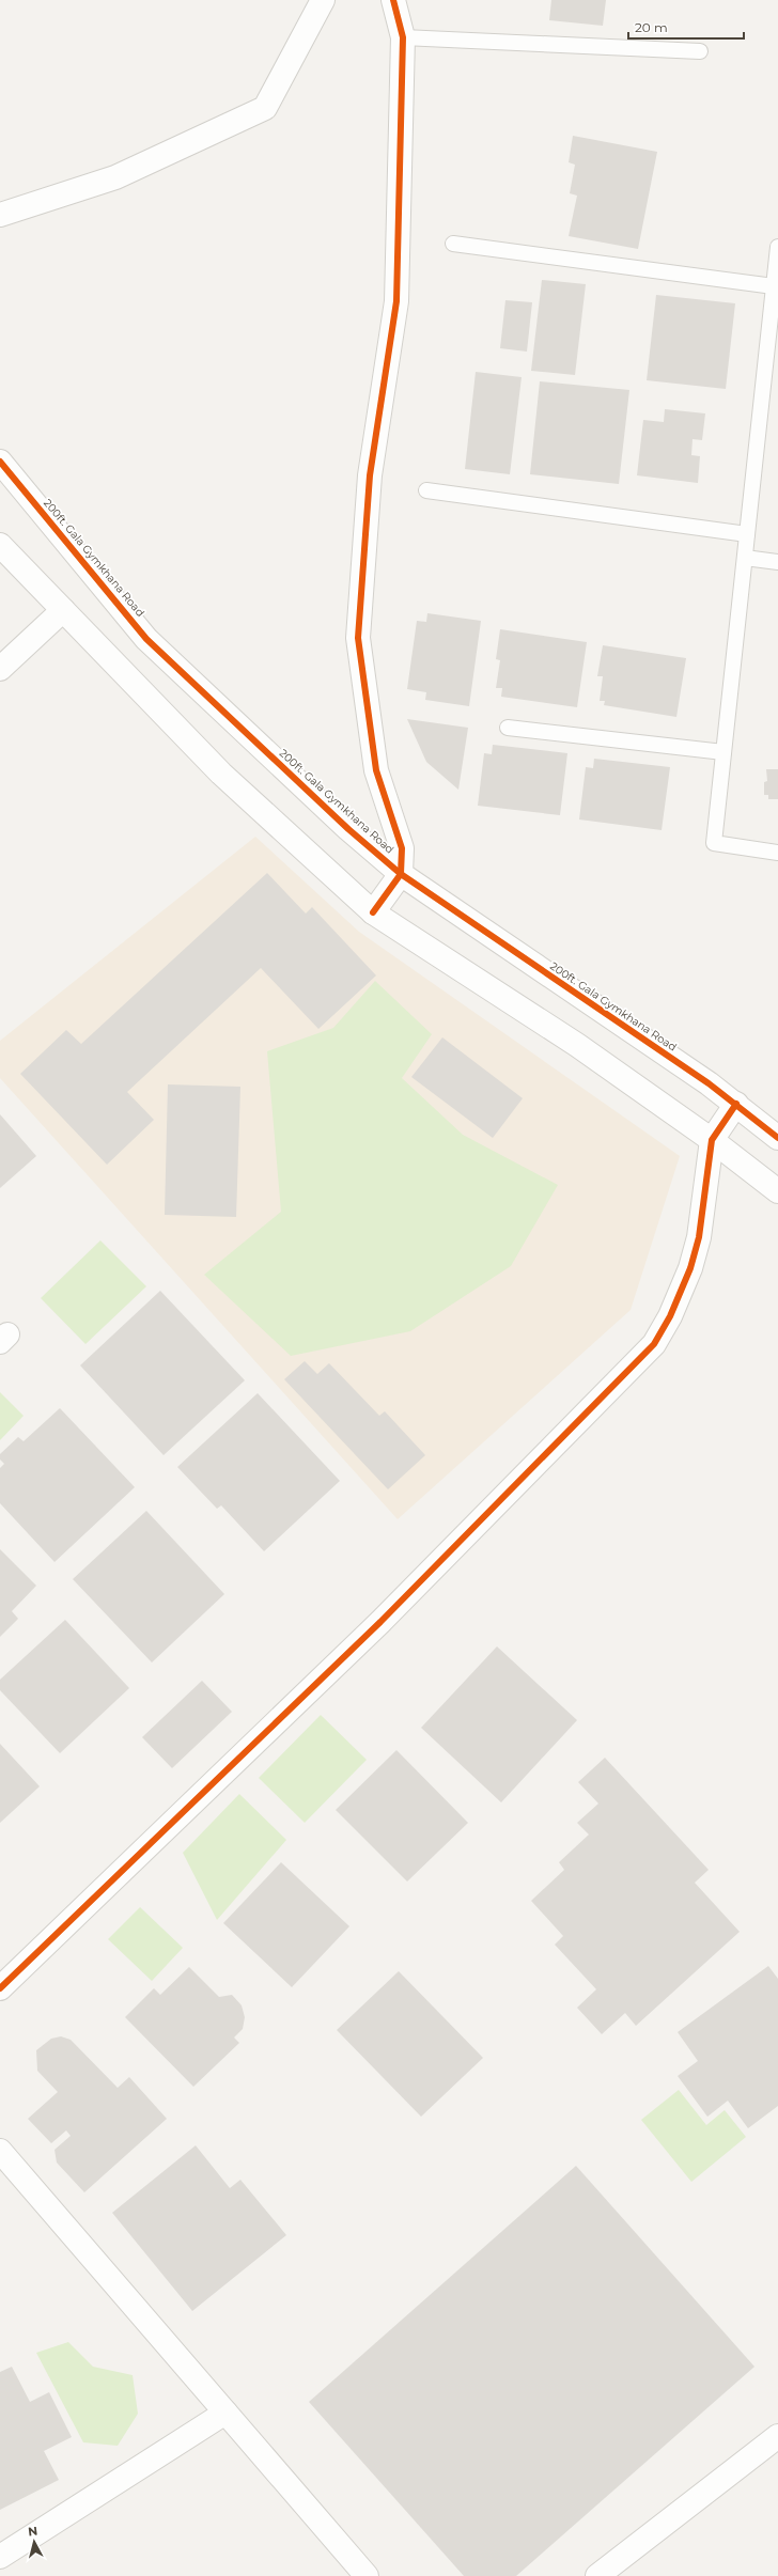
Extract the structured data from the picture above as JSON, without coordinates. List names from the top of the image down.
{
  "streets": {
    "street": ["200ft. Gala Gymkhana Road"]
  },
  "scale_bar": "20 m",
  "north": "top"
}
